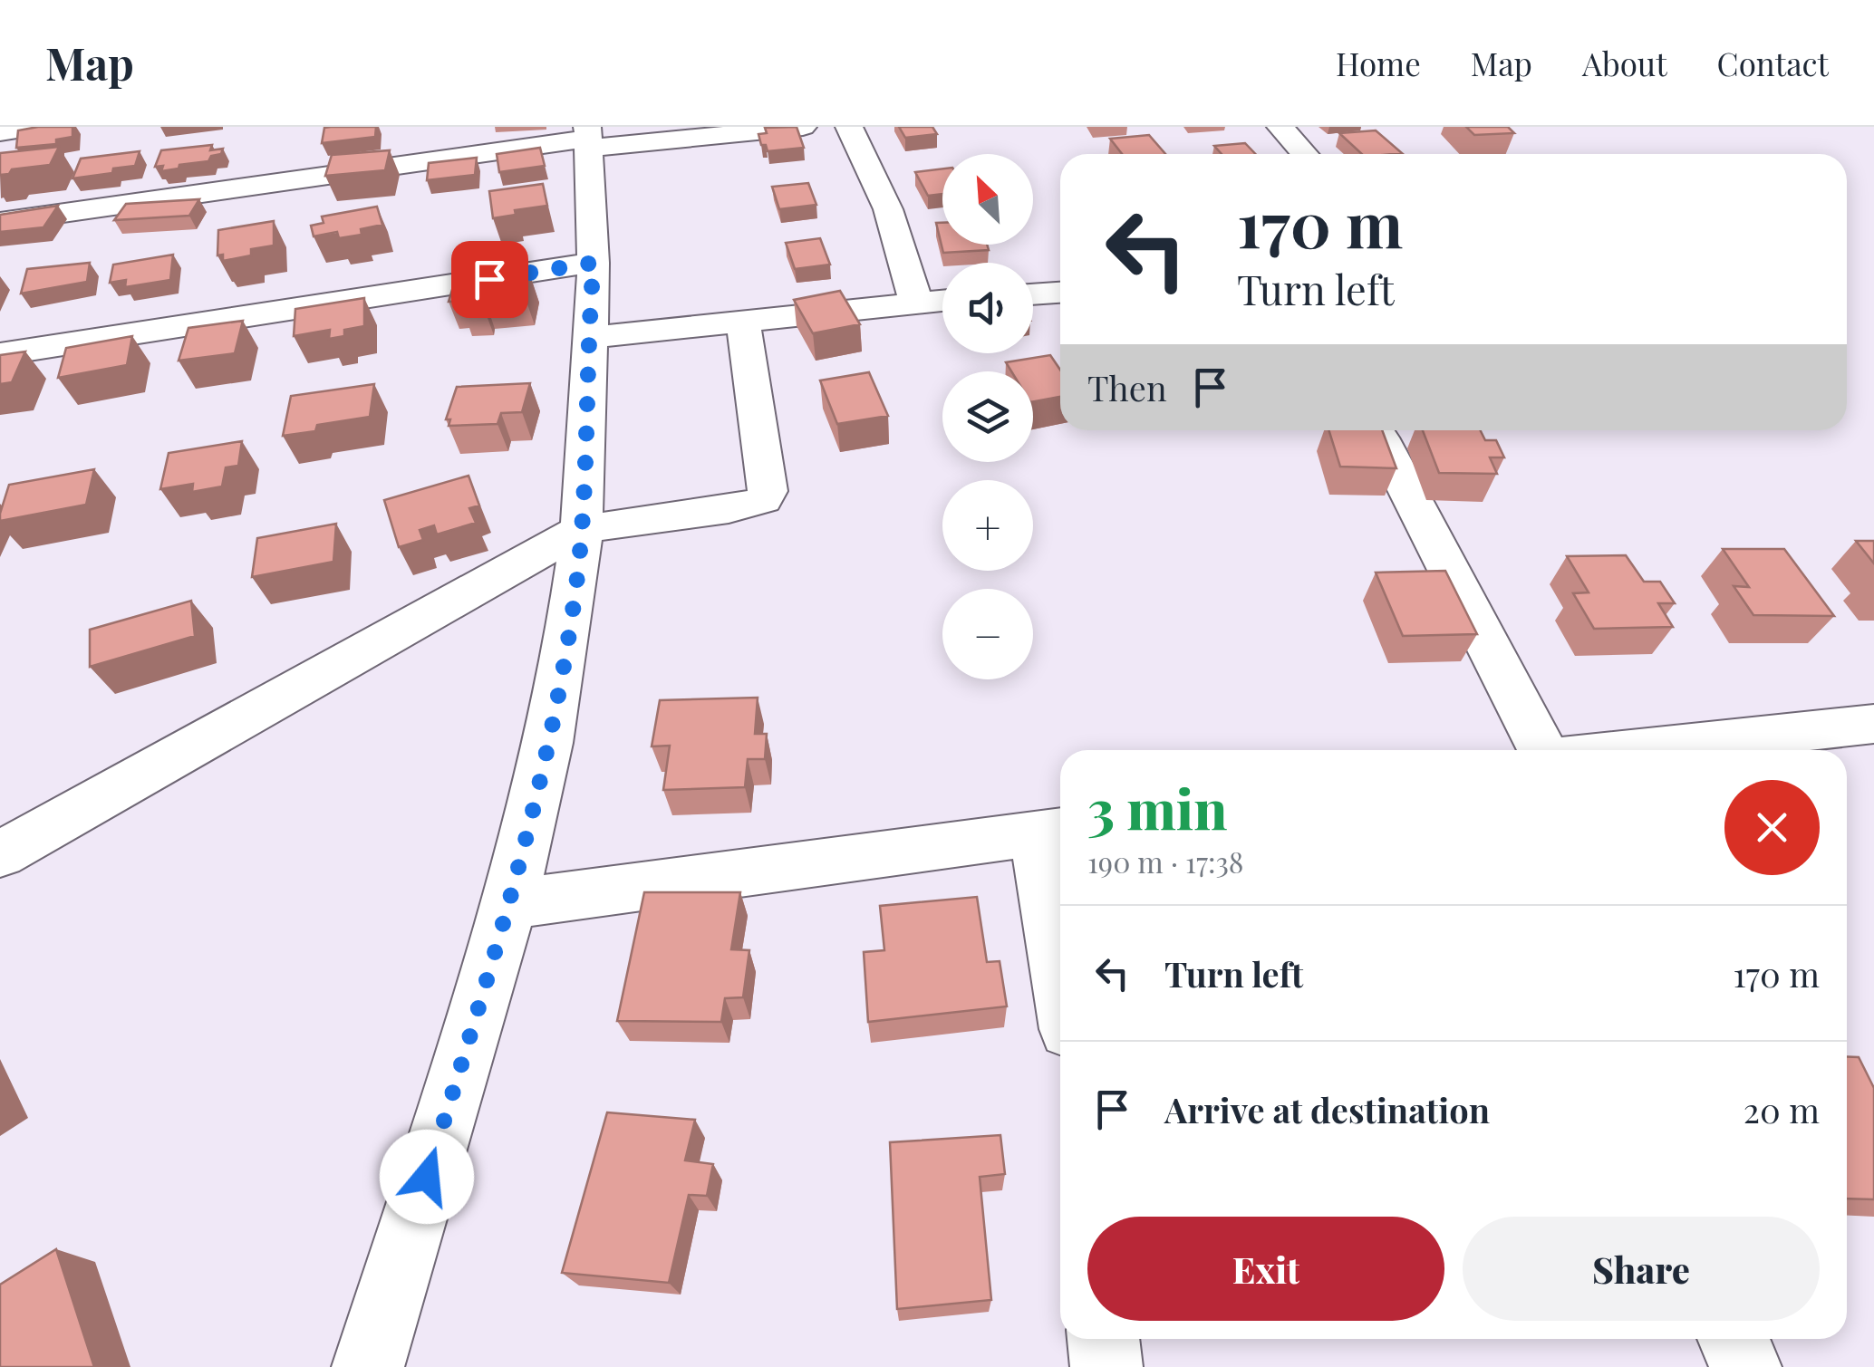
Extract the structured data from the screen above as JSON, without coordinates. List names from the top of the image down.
{
  "north": "top left",
  "page": {
    "header": "Map",
    "nav": [
      "Home",
      "Map",
      "About",
      "Contact"
    ],
    "map_buttons": ["+", "−"],
    "turn": ["170 m", "Turn left"],
    "then": "Then",
    "heading": ["3 min", "190 m · 17:38"],
    "list": [
      {
        "name": "Turn left",
        "value": "170 m"
      },
      {
        "name": "Arrive at destination",
        "value": "20 m"
      }
    ],
    "buttons": ["Exit", "Share"]
  }
}
